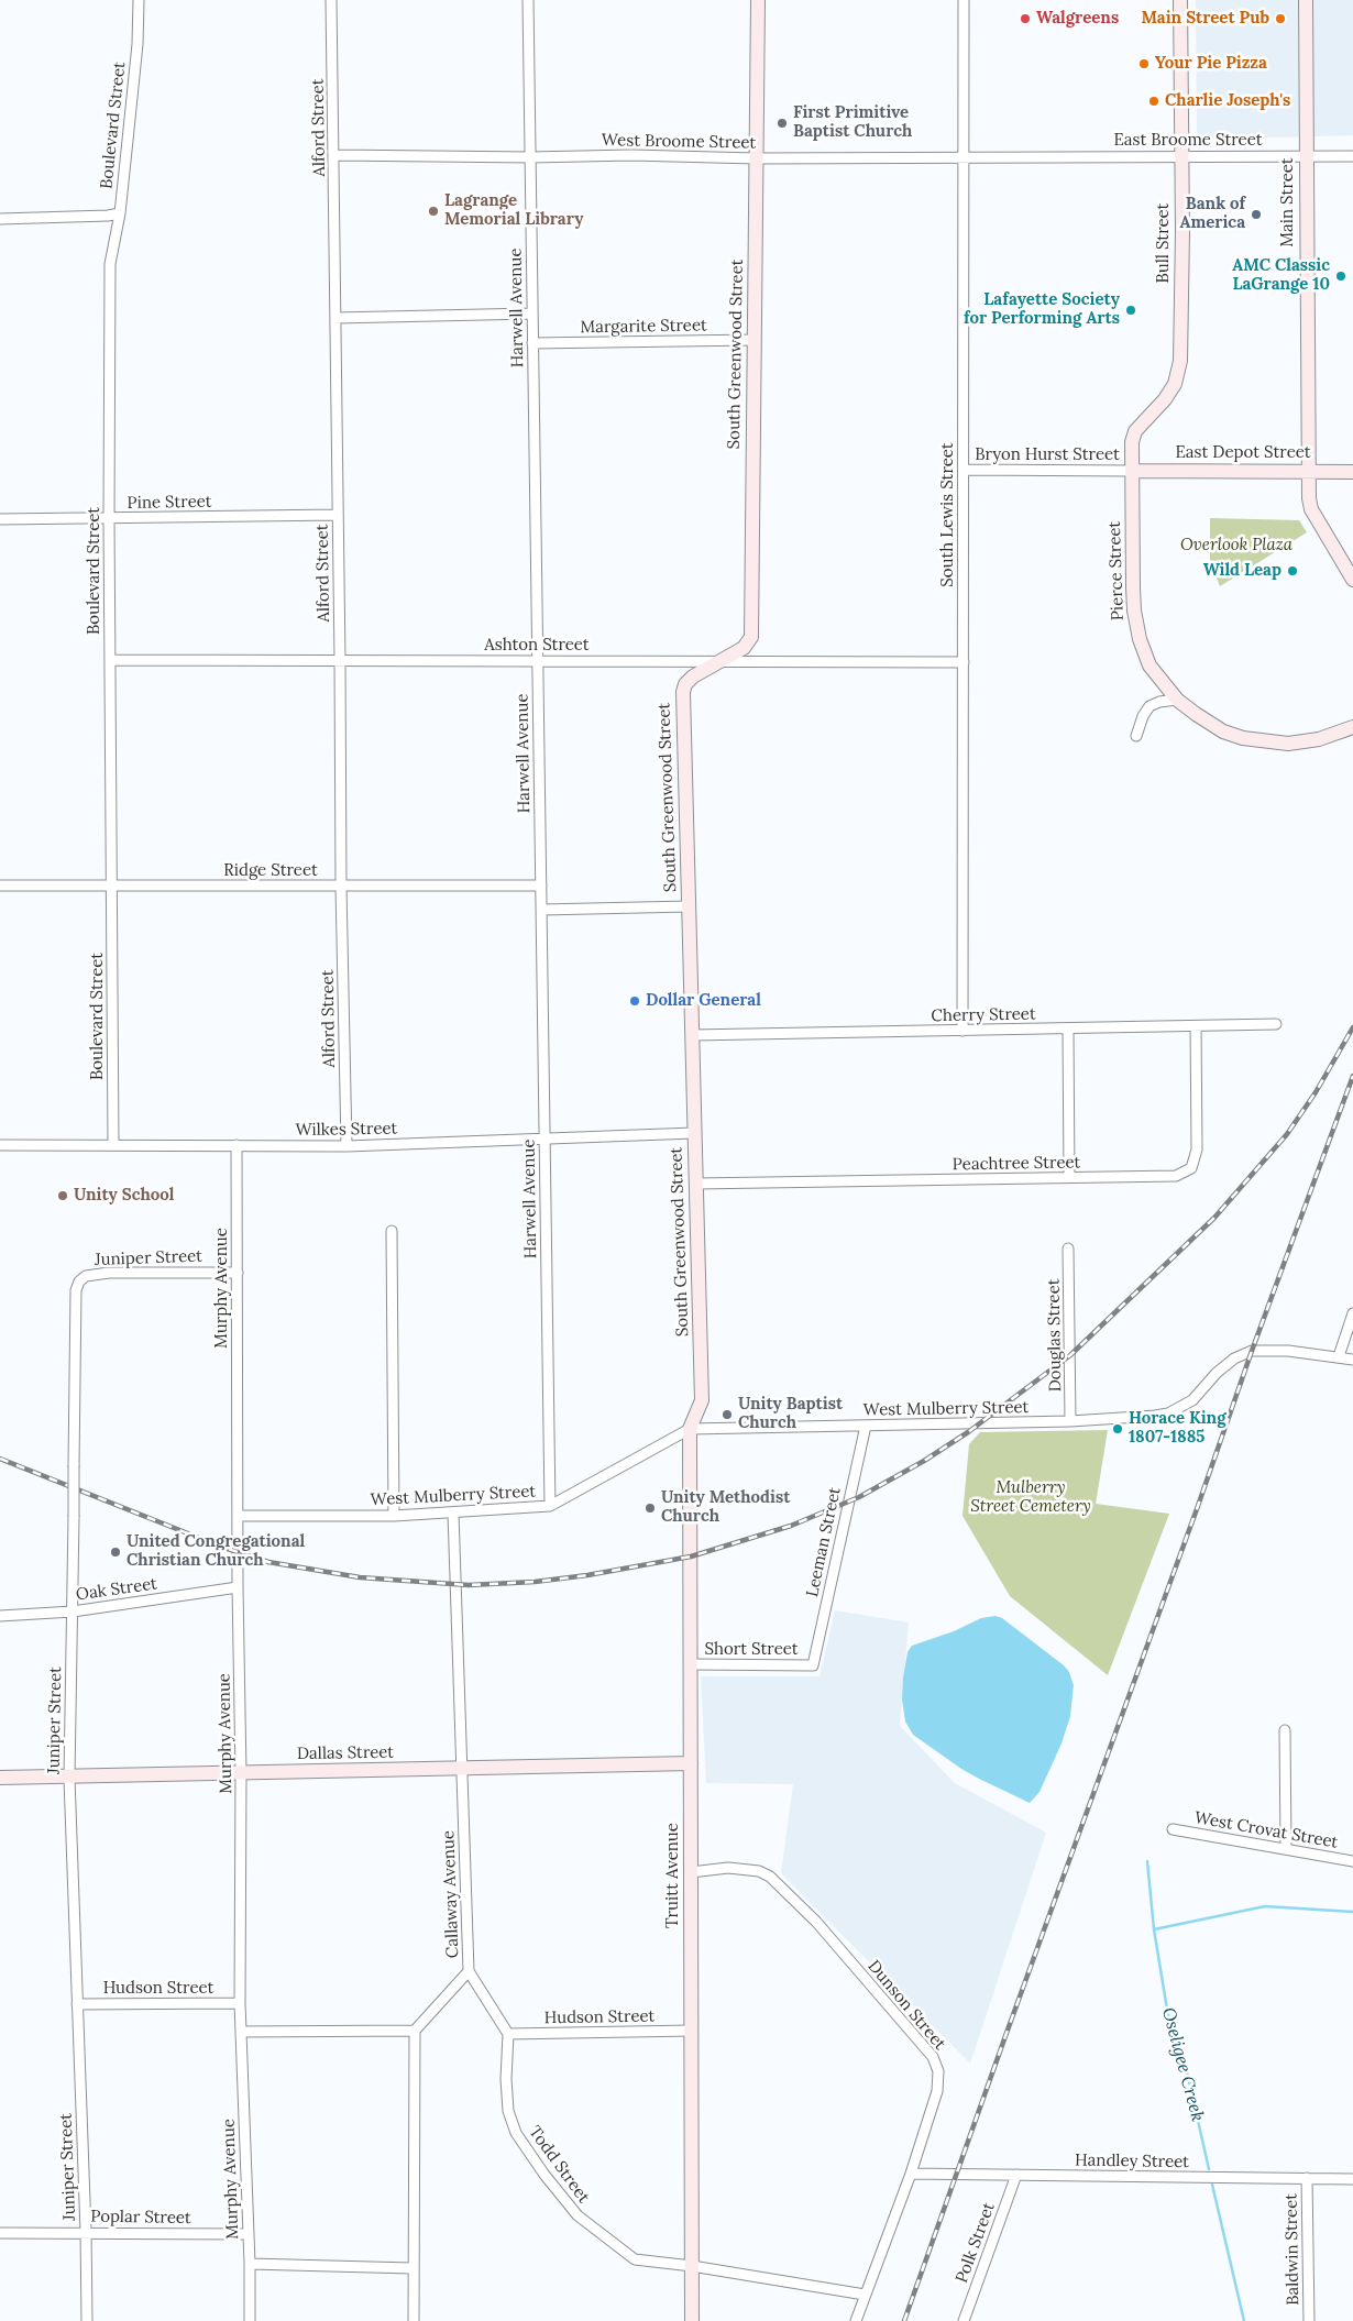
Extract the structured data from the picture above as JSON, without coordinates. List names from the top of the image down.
{
  "streets": {
    "street": [
      "Boulevard Street",
      "Alford Street",
      "East Broome Street",
      "West Broome Street",
      "Main Street",
      "Bull Street",
      "Harwell Avenue",
      "Margarite Street",
      "South Greenwood Street",
      "East Depot Street",
      "Bryon Hurst Street",
      "Pine Street",
      "South Lewis Street",
      "Pierce Street",
      "Ashton Street",
      "Ridge Street",
      "Cherry Street",
      "Wilkes Street",
      "Peachtree Street",
      "Juniper Street",
      "Murphy Avenue",
      "Douglas Street",
      "West Mulberry Street",
      "Leeman Street",
      "Oak Street",
      "Short Street",
      "Dallas Street",
      "West Crovat Street",
      "Truitt Avenue",
      "Callaway Avenue",
      "Hudson Street",
      "Dunson Street",
      "Handley Street",
      "Todd Street",
      "Poplar Street",
      "Polk Street",
      "Baldwin Street"
    ]
  },
  "crossings": [
    ["Boulevard Street", "Pine Street"],
    ["Boulevard Street", "Ashton Street"],
    ["Boulevard Street", "Ridge Street"],
    ["Boulevard Street", "Wilkes Street"],
    ["Alford Street", "West Broome Street"],
    ["Alford Street", "Pine Street"],
    ["Alford Street", "Ashton Street"],
    ["Alford Street", "Ridge Street"],
    ["Alford Street", "Wilkes Street"],
    ["East Broome Street", "West Broome Street"],
    ["East Broome Street", "Main Street"],
    ["East Broome Street", "Bull Street"],
    ["West Broome Street", "Harwell Avenue"],
    ["West Broome Street", "South Greenwood Street"],
    ["West Broome Street", "South Lewis Street"],
    ["Main Street", "East Depot Street"],
    ["Bull Street", "East Depot Street"],
    ["Bull Street", "Bryon Hurst Street"],
    ["Bull Street", "Pierce Street"],
    ["Harwell Avenue", "Margarite Street"],
    ["Harwell Avenue", "Ashton Street"],
    ["Harwell Avenue", "Ridge Street"],
    ["Harwell Avenue", "Wilkes Street"],
    ["Harwell Avenue", "West Mulberry Street"],
    ["Margarite Street", "South Greenwood Street"],
    ["South Greenwood Street", "Ashton Street"],
    ["South Greenwood Street", "Cherry Street"],
    ["South Greenwood Street", "Wilkes Street"],
    ["South Greenwood Street", "Peachtree Street"],
    ["South Greenwood Street", "West Mulberry Street"],
    ["South Greenwood Street", "Truitt Avenue"],
    ["East Depot Street", "Bryon Hurst Street"],
    ["East Depot Street", "Pierce Street"],
    ["Bryon Hurst Street", "South Lewis Street"],
    ["Bryon Hurst Street", "Pierce Street"],
    ["South Lewis Street", "Ashton Street"],
    ["South Lewis Street", "Cherry Street"],
    ["Cherry Street", "Peachtree Street"],
    ["Wilkes Street", "Murphy Avenue"],
    ["Juniper Street", "Murphy Avenue"],
    ["Juniper Street", "Oak Street"],
    ["Juniper Street", "Dallas Street"],
    ["Juniper Street", "Hudson Street"],
    ["Juniper Street", "Poplar Street"],
    ["Murphy Avenue", "West Mulberry Street"],
    ["Murphy Avenue", "Oak Street"],
    ["Murphy Avenue", "Dallas Street"],
    ["Murphy Avenue", "Hudson Street"],
    ["Murphy Avenue", "Poplar Street"],
    ["Douglas Street", "West Mulberry Street"],
    ["West Mulberry Street", "Leeman Street"],
    ["West Mulberry Street", "Truitt Avenue"],
    ["West Mulberry Street", "Callaway Avenue"],
    ["Leeman Street", "Short Street"],
    ["Short Street", "Truitt Avenue"],
    ["Dallas Street", "Truitt Avenue"],
    ["Dallas Street", "Callaway Avenue"],
    ["Truitt Avenue", "Hudson Street"],
    ["Truitt Avenue", "Dunson Street"],
    ["Truitt Avenue", "Todd Street"],
    ["Hudson Street", "Todd Street"],
    ["Dunson Street", "Handley Street"],
    ["Dunson Street", "Todd Street"],
    ["Handley Street", "Polk Street"],
    ["Handley Street", "Baldwin Street"]
  ],
  "water": ["Oseligee Creek"],
  "parks": ["Overlook Plaza", "Mulberry Street Cemetery"],
  "places": [
    "Walgreens",
    "Main Street Pub",
    "Your Pie Pizza",
    "Charlie Joseph's",
    "First Primitive Baptist Church",
    "Lagrange Memorial Library",
    "Bank of America",
    "AMC Classic LaGrange 10",
    "Lafayette Society for Performing Arts",
    "Wild Leap",
    "Dollar General",
    "Unity School",
    "Unity Baptist Church",
    "Horace King 1807-1885",
    "Unity Methodist Church",
    "United Congregational Christian Church"
  ]
}
